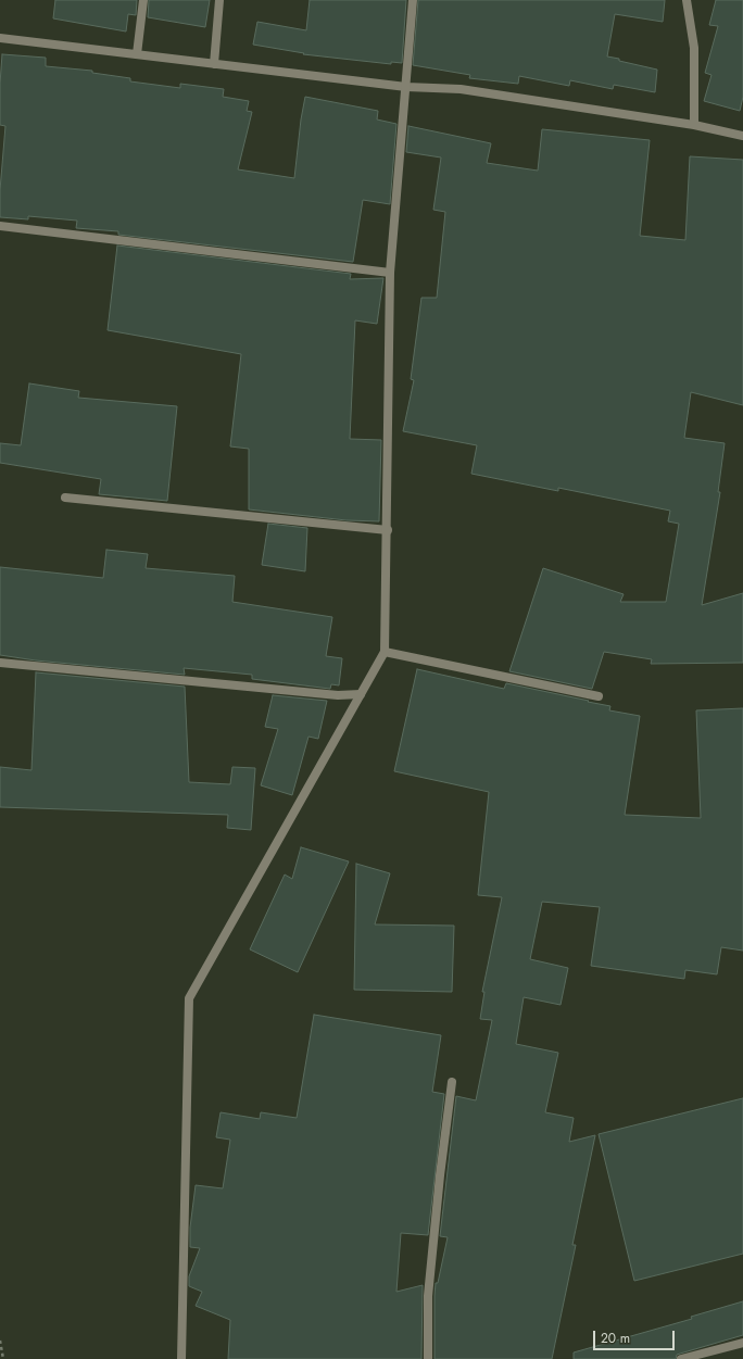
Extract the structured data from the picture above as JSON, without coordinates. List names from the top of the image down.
{
  "scale_bar": "20 m"
}
